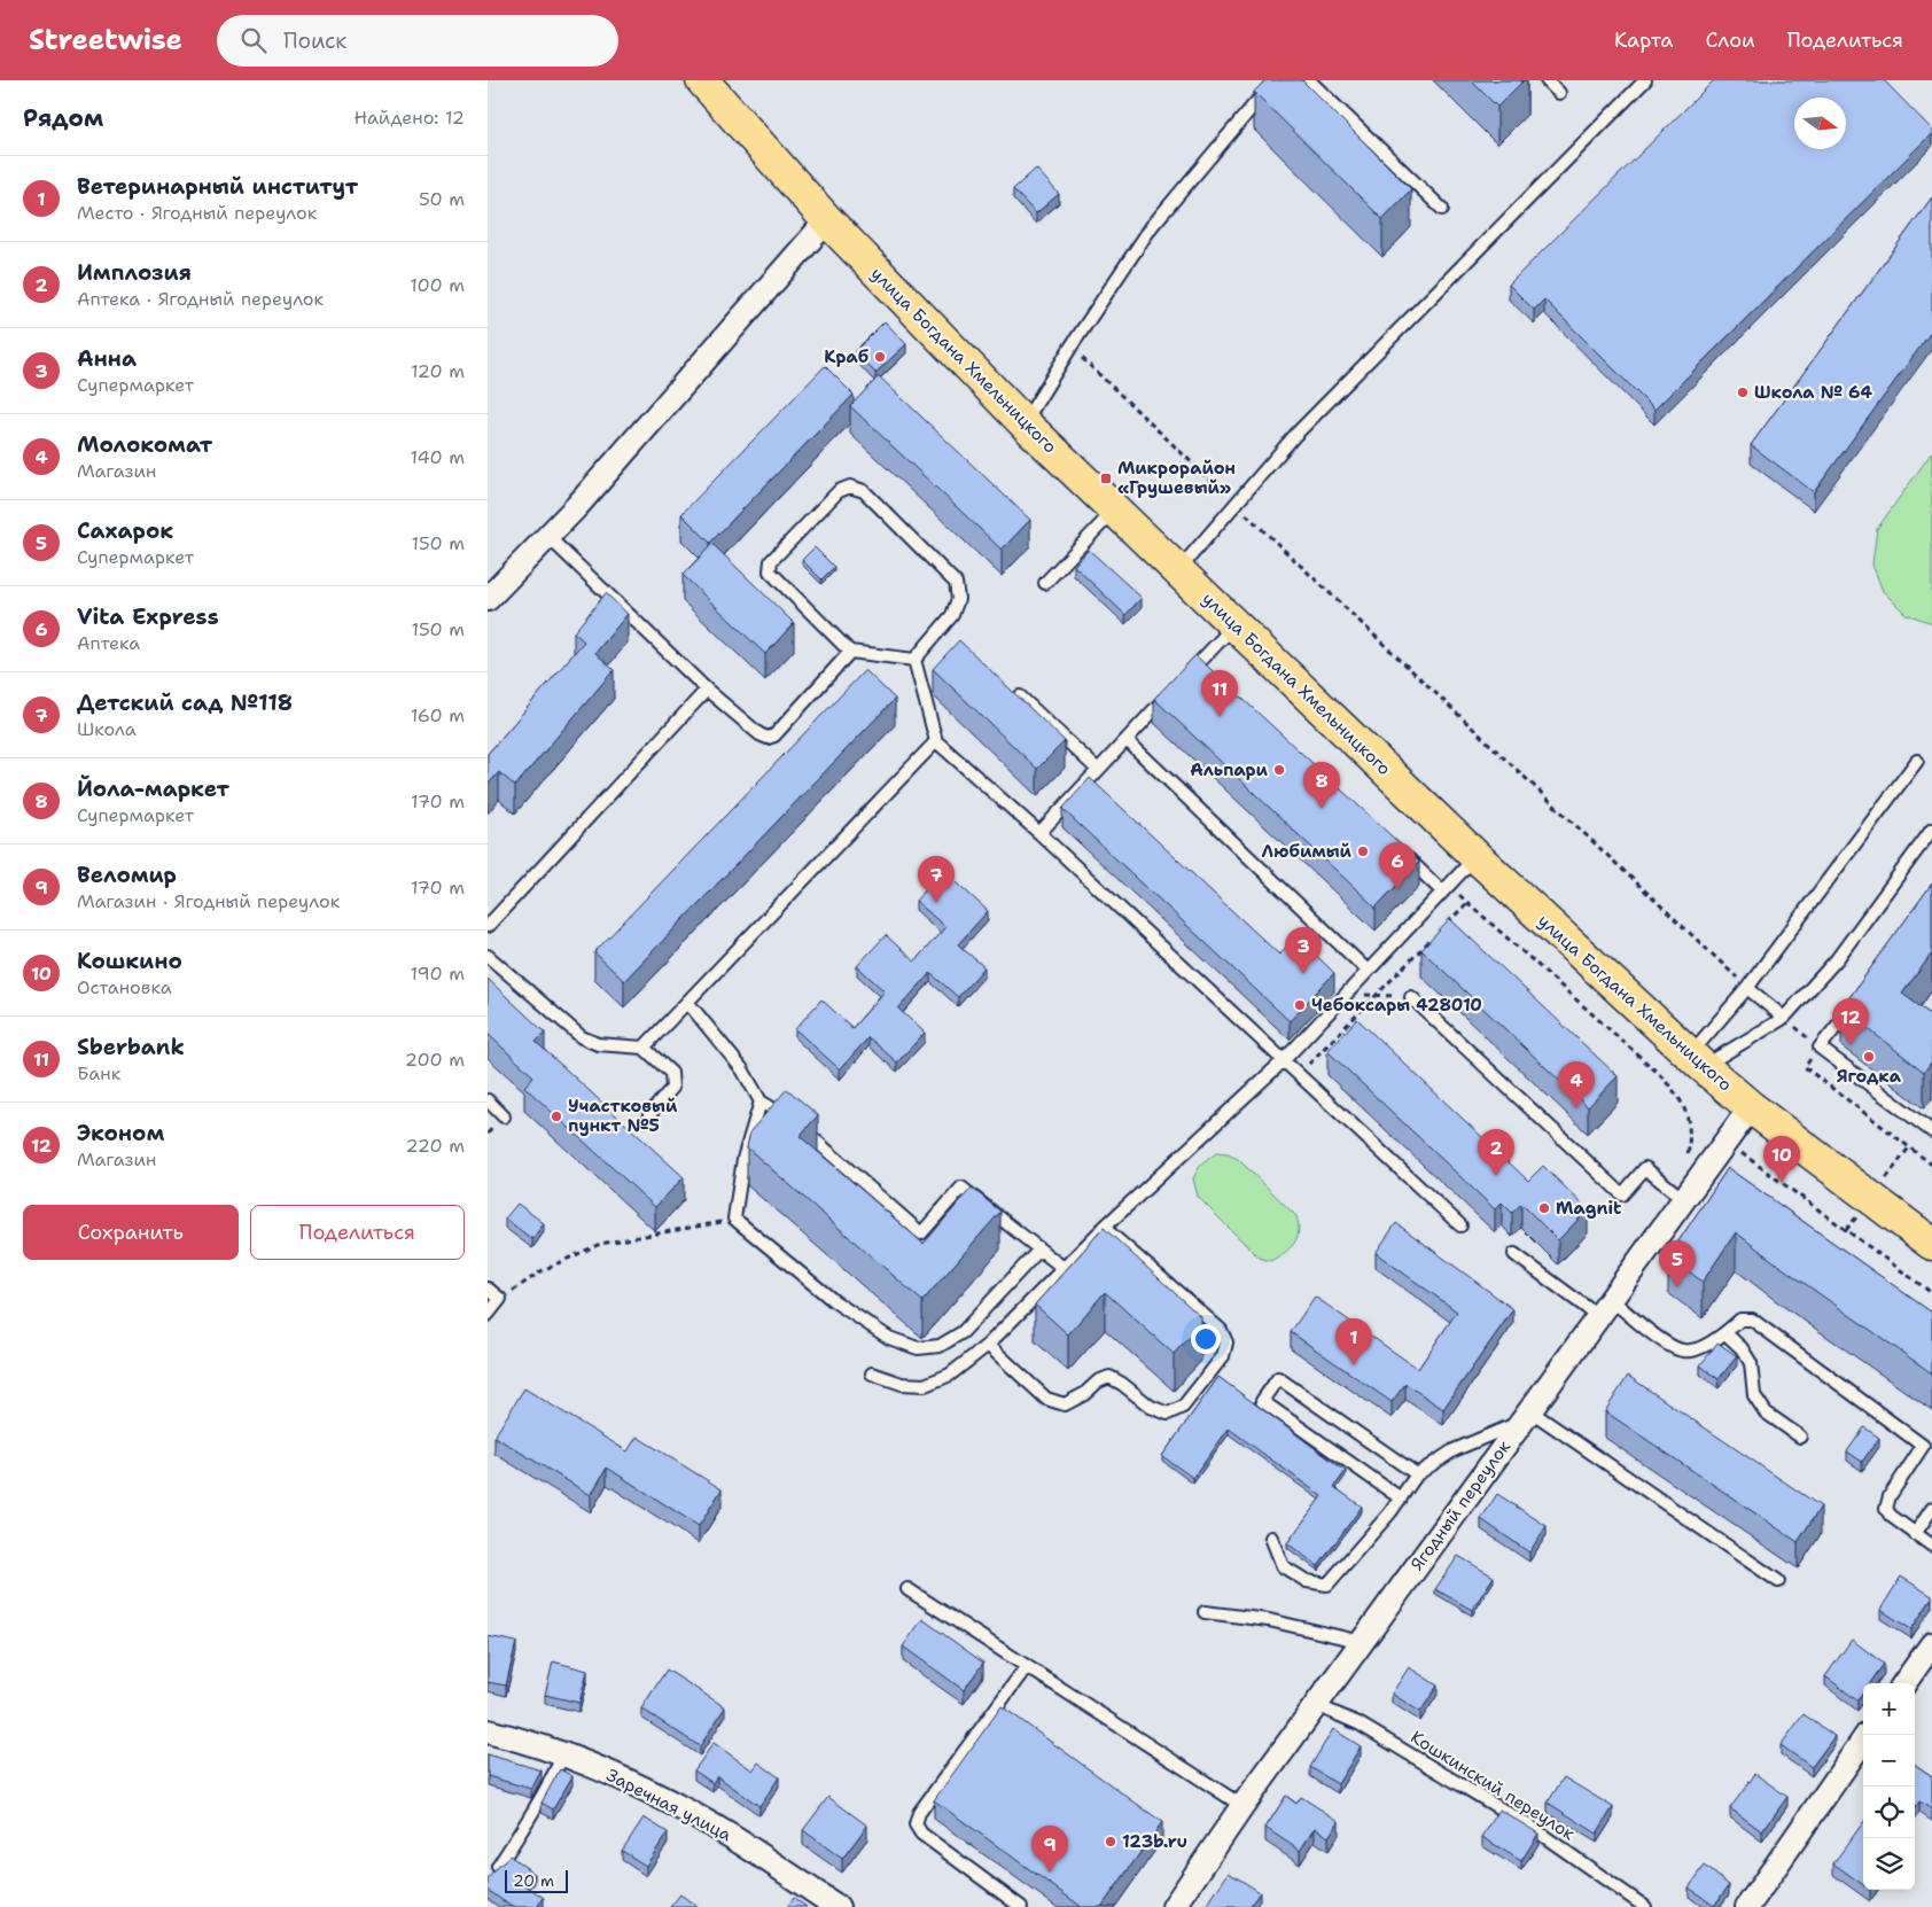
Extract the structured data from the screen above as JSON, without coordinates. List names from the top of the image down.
{
  "streets": {
    "main road": ["улица Богдана Хмельницкого"],
    "street": ["Ягодный переулок", "Заречная улица"],
    "lane": ["Кошкинский переулок"]
  },
  "crossings": [
    ["улица Богдана Хмельницкого", "Ягодный переулок"],
    ["Ягодный переулок", "Кошкинский переулок"]
  ],
  "places": {
    "other": [
      "Краб",
      "Школа № 64",
      "Альпари",
      "Любимый",
      "Чебоксары 428010",
      "Ягодка",
      "Участковый пункт №5",
      "Magnit",
      "123b.ru"
    ],
    "transit": ["Микрорайон «Грушевый»"]
  },
  "scale_bar": "20 m",
  "north": "right",
  "page": {
    "header": "Streetwise",
    "search": "Поиск",
    "nav": ["Карта", "Слои", "Поделиться"],
    "heading": ["Рядом", "Найдено: 12"],
    "list": [
      {
        "mark": "1",
        "name": "Ветеринарный институт",
        "note": "Место · Ягодный переулок",
        "value": "50 m"
      },
      {
        "mark": "2",
        "name": "Имплозия",
        "note": "Аптека · Ягодный переулок",
        "value": "100 m"
      },
      {
        "mark": "3",
        "name": "Анна",
        "note": "Супермаркет",
        "value": "120 m"
      },
      {
        "mark": "4",
        "name": "Молокомат",
        "note": "Магазин",
        "value": "140 m"
      },
      {
        "mark": "5",
        "name": "Сахарок",
        "note": "Супермаркет",
        "value": "150 m"
      },
      {
        "mark": "6",
        "name": "Vita Express",
        "note": "Аптека",
        "value": "150 m"
      },
      {
        "mark": "7",
        "name": "Детский сад №118",
        "note": "Школа",
        "value": "160 m"
      },
      {
        "mark": "8",
        "name": "Йола-маркет",
        "note": "Супермаркет",
        "value": "170 m"
      },
      {
        "mark": "9",
        "name": "Веломир",
        "note": "Магазин · Ягодный переулок",
        "value": "170 m"
      },
      {
        "mark": "10",
        "name": "Кошкино",
        "note": "Остановка",
        "value": "190 m"
      },
      {
        "mark": "11",
        "name": "Sberbank",
        "note": "Банк",
        "value": "200 m"
      },
      {
        "mark": "12",
        "name": "Эконом",
        "note": "Магазин",
        "value": "220 m"
      }
    ],
    "pins": [
      "11",
      "8",
      "6",
      "7",
      "3",
      "12",
      "4",
      "2",
      "10",
      "5",
      "1",
      "9"
    ],
    "buttons": ["Сохранить", "Поделиться"],
    "map_buttons": ["+", "−"],
    "scale": "20 m"
  }
}
